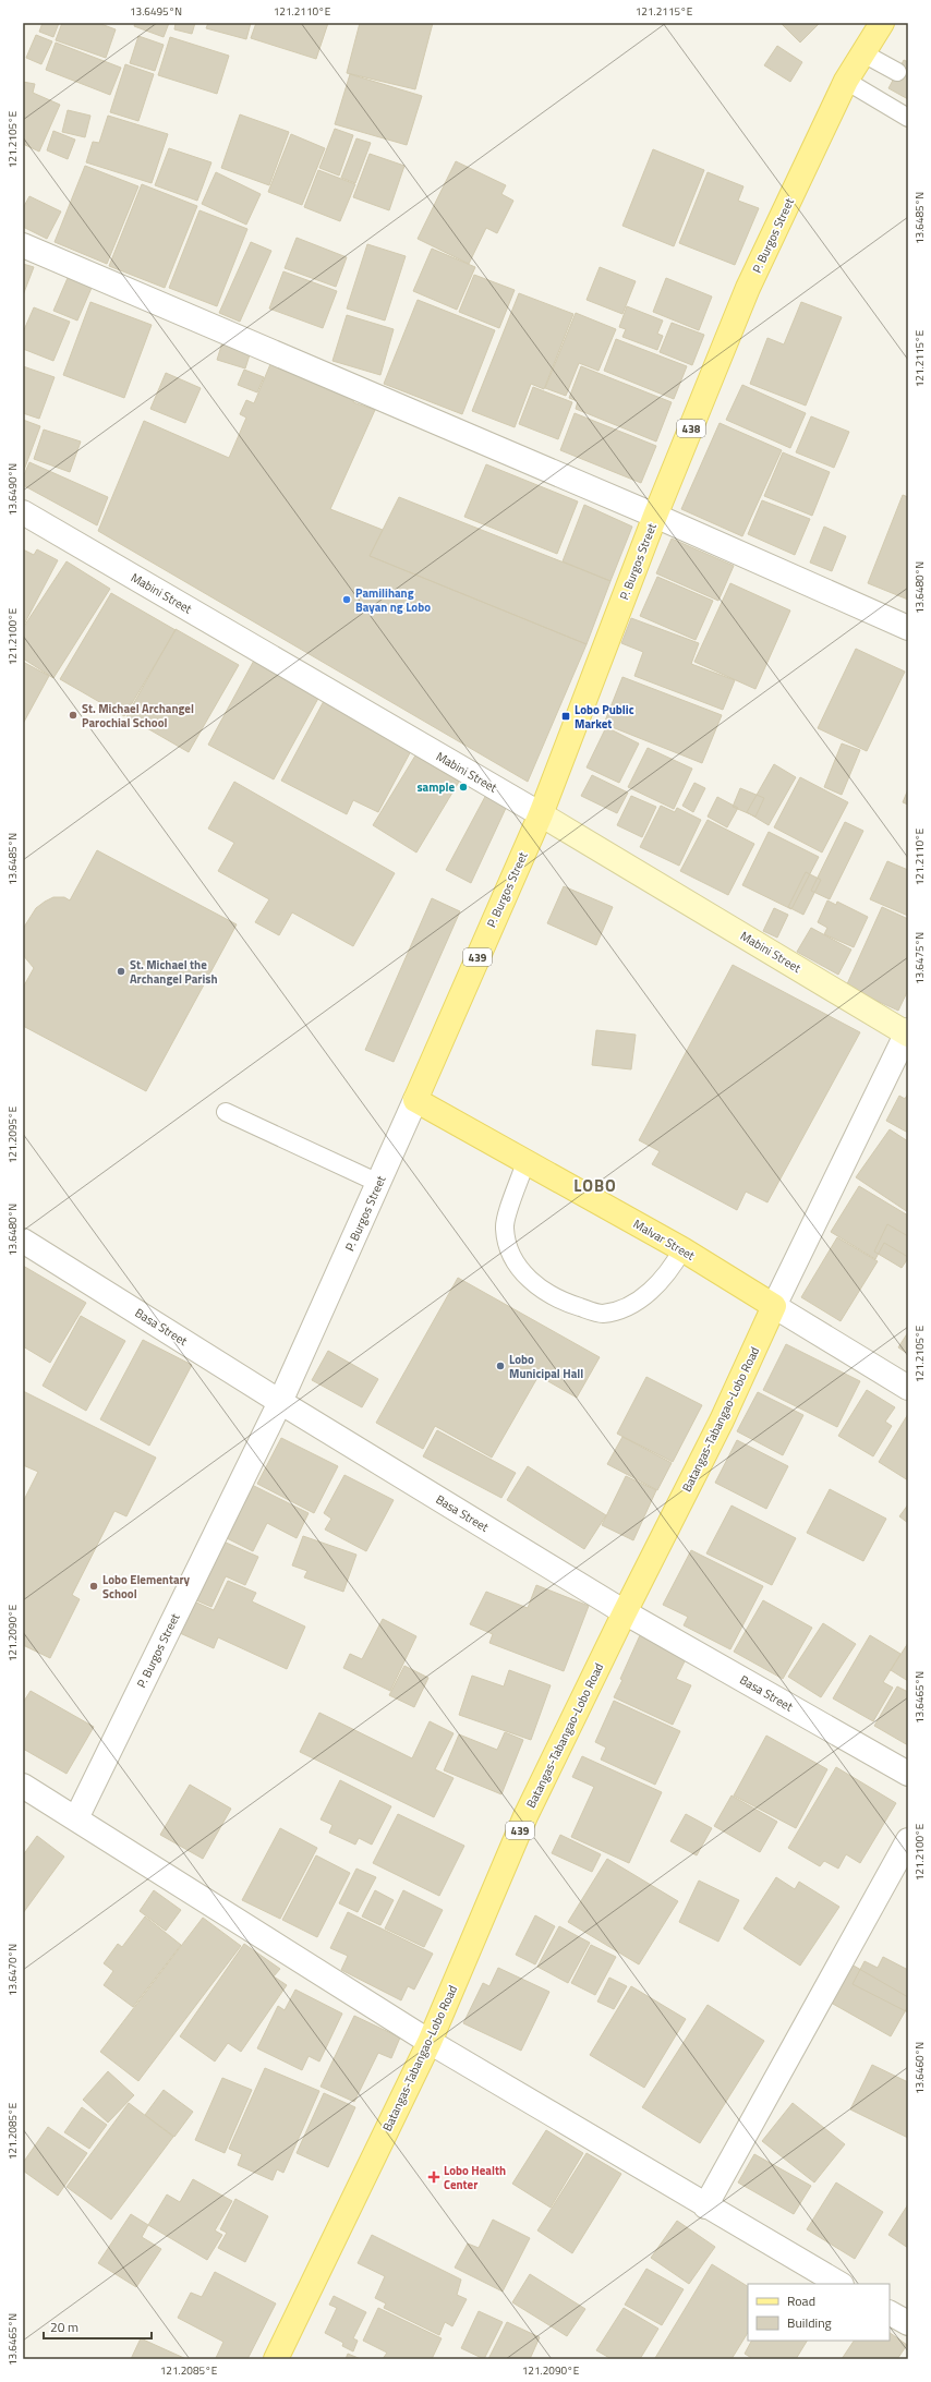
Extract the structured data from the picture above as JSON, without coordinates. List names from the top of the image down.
{
  "streets": {
    "main road": [
      "P. Burgos Street",
      "438",
      "Mabini Street",
      "439",
      "Malvar Street",
      "Batangas-Tabangao-Lobo Road"
    ],
    "street": ["Basa Street"]
  },
  "crossings": [
    ["P. Burgos Street", "Mabini Street"],
    ["P. Burgos Street", "Malvar Street"],
    ["P. Burgos Street", "Basa Street"],
    ["Malvar Street", "Batangas-Tabangao-Lobo Road"],
    ["Basa Street", "Batangas-Tabangao-Lobo Road"]
  ],
  "districts": ["LOBO"],
  "places": {
    "other": [
      "Pamilihang Bayan ng Lobo",
      "St. Michael Archangel Parochial School",
      "sample",
      "St. Michael the Archangel Parish",
      "Lobo Municipal Hall",
      "Lobo Elementary School"
    ],
    "transit": ["Lobo Public Market"],
    "health": ["Lobo Health Center"]
  },
  "legend": ["Road", "Building"],
  "scale_bar": "20 m",
  "coordinates": [
    "13.6495°N",
    "121.2110°E",
    "121.2115°E",
    "121.2105°E",
    "13.6485°N",
    "13.6490°N",
    "13.6480°N",
    "121.2100°E",
    "13.6475°N",
    "121.2095°E",
    "121.2090°E",
    "13.6465°N",
    "13.6470°N",
    "13.6460°N",
    "121.2085°E"
  ]
}
